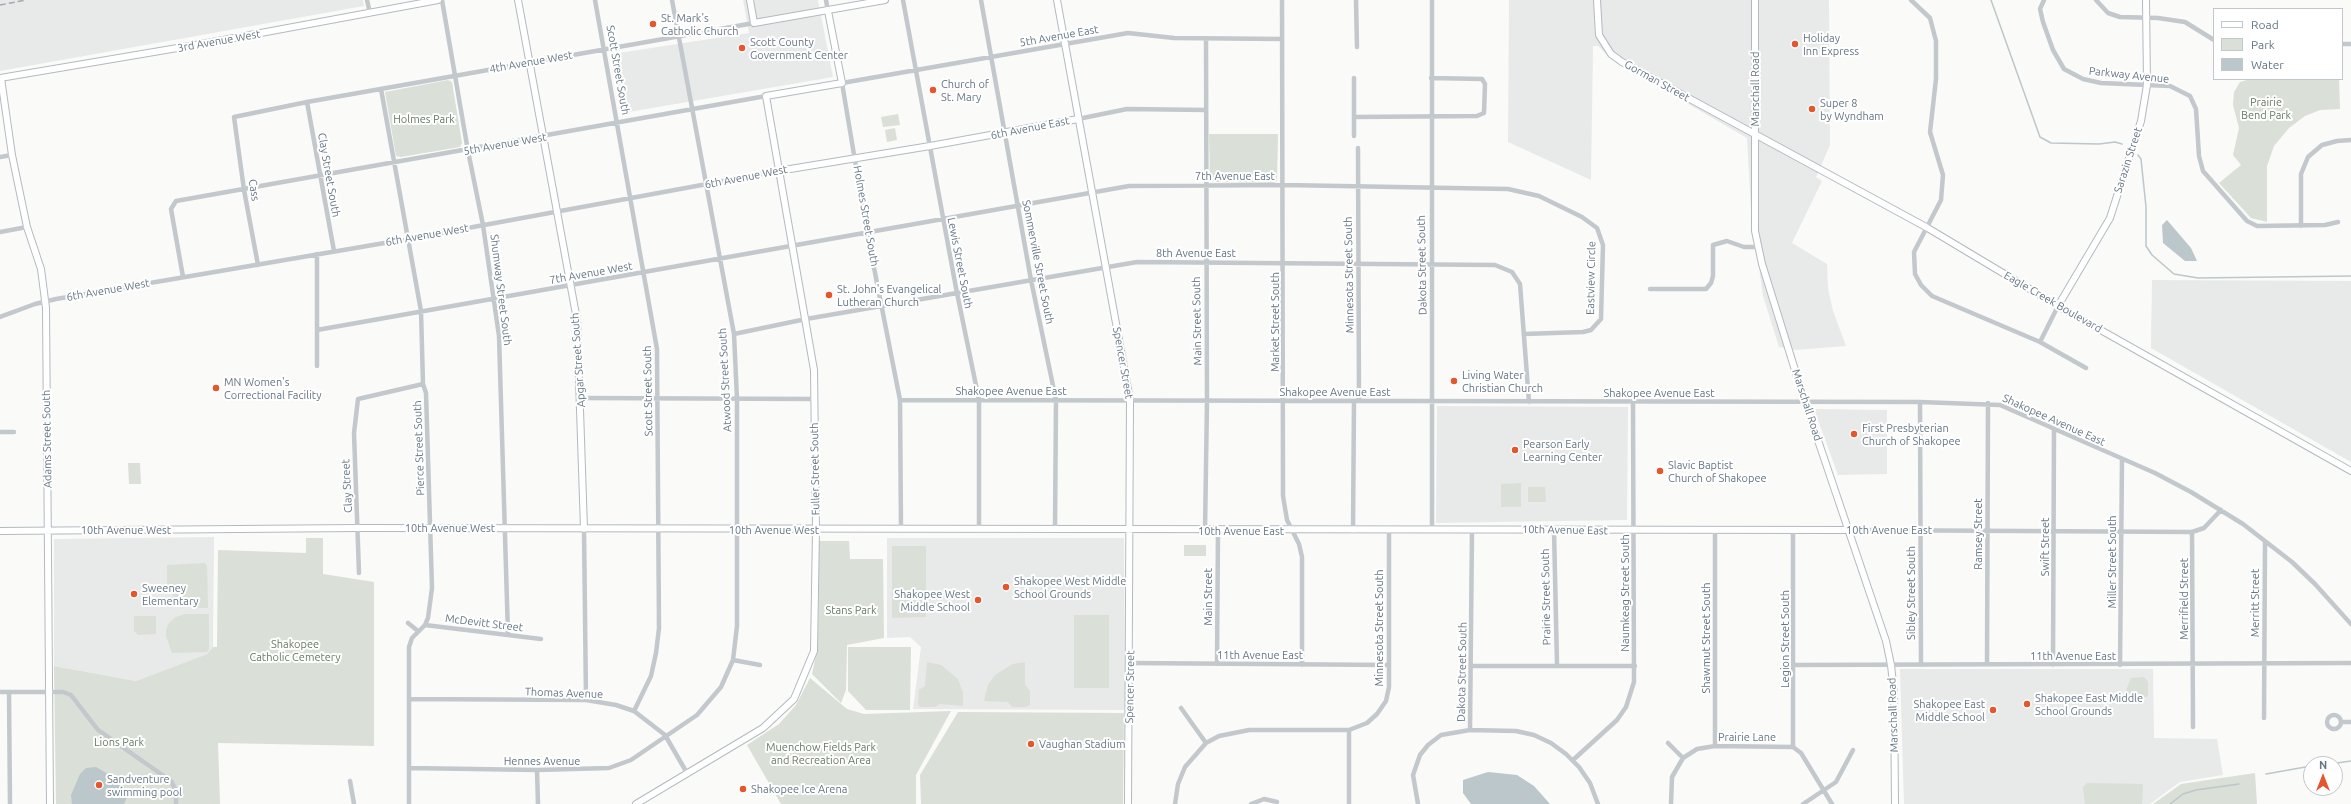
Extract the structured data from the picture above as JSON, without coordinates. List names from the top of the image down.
{
  "streets": {
    "street": [
      "5th Avenue East",
      "3rd Avenue West",
      "4th Avenue West",
      "Scott Street South",
      "Parkway Avenue",
      "Gorman Street",
      "Marschall Road",
      "6th Avenue East",
      "5th Avenue West",
      "Sarazin Street",
      "Clay Street South",
      "7th Avenue East",
      "6th Avenue West",
      "Cass",
      "Holmes Street South",
      "8th Avenue East",
      "Sommerville Street South",
      "Lewis Street South",
      "Dakota Street South",
      "7th Avenue West",
      "Minnesota Street South",
      "Eastview Circle",
      "Shumway Street South",
      "Eagle Creek Boulevard",
      "Main Street South",
      "Market Street South",
      "Apgar Street South",
      "Spencer Street",
      "Atwood Street South",
      "Shakopee Avenue East",
      "Adams Street South",
      "Pierce Street South",
      "Fuller Street South",
      "Clay Street",
      "10th Avenue West",
      "10th Avenue East",
      "Ramsey Street",
      "Swift Street",
      "Miller Street South",
      "Naumkeag Street South",
      "Sibley Street South",
      "Main Street",
      "Prairie Street South",
      "Merrifield Street",
      "Merritt Street",
      "McDevitt Street",
      "Shawmut Street South",
      "Legion Street South",
      "11th Avenue East",
      "Thomas Avenue",
      "Prairie Lane",
      "Hennes Avenue"
    ]
  },
  "crossings": [
    ["5th Avenue East", "5th Avenue West"],
    ["5th Avenue East", "Holmes Street South"],
    ["5th Avenue East", "Sommerville Street South"],
    ["5th Avenue East", "Lewis Street South"],
    ["5th Avenue East", "Main Street South"],
    ["5th Avenue East", "Market Street South"],
    ["5th Avenue East", "Spencer Street"],
    ["3rd Avenue West", "Adams Street South"],
    ["4th Avenue West", "Scott Street South"],
    ["4th Avenue West", "Clay Street South"],
    ["4th Avenue West", "Cass"],
    ["4th Avenue West", "Holmes Street South"],
    ["4th Avenue West", "Shumway Street South"],
    ["4th Avenue West", "Apgar Street South"],
    ["4th Avenue West", "Atwood Street South"],
    ["4th Avenue West", "Pierce Street South"],
    ["Scott Street South", "5th Avenue West"],
    ["Scott Street South", "6th Avenue West"],
    ["Scott Street South", "7th Avenue West"],
    ["Scott Street South", "10th Avenue West"],
    ["Scott Street South", "Thomas Avenue"],
    ["Parkway Avenue", "Sarazin Street"],
    ["Gorman Street", "Marschall Road"],
    ["Gorman Street", "Eagle Creek Boulevard"],
    ["Marschall Road", "Eagle Creek Boulevard"],
    ["Marschall Road", "Shakopee Avenue East"],
    ["Marschall Road", "10th Avenue East"],
    ["Marschall Road", "11th Avenue East"],
    ["6th Avenue East", "6th Avenue West"],
    ["6th Avenue East", "Holmes Street South"],
    ["6th Avenue East", "Sommerville Street South"],
    ["6th Avenue East", "Lewis Street South"],
    ["6th Avenue East", "Main Street South"],
    ["6th Avenue East", "Spencer Street"],
    ["5th Avenue West", "Clay Street South"],
    ["5th Avenue West", "6th Avenue West"],
    ["5th Avenue West", "Cass"],
    ["5th Avenue West", "Holmes Street South"],
    ["5th Avenue West", "Shumway Street South"],
    ["5th Avenue West", "Apgar Street South"],
    ["5th Avenue West", "Atwood Street South"],
    ["5th Avenue West", "Pierce Street South"],
    ["5th Avenue West", "Fuller Street South"],
    ["Sarazin Street", "Eagle Creek Boulevard"],
    ["Clay Street South", "6th Avenue West"],
    ["7th Avenue East", "Holmes Street South"],
    ["7th Avenue East", "Sommerville Street South"],
    ["7th Avenue East", "Lewis Street South"],
    ["7th Avenue East", "Dakota Street South"],
    ["7th Avenue East", "7th Avenue West"],
    ["7th Avenue East", "Minnesota Street South"],
    ["7th Avenue East", "Eastview Circle"],
    ["7th Avenue East", "Main Street South"],
    ["7th Avenue East", "Market Street South"],
    ["7th Avenue East", "Spencer Street"],
    ["6th Avenue West", "Cass"],
    ["6th Avenue West", "Holmes Street South"],
    ["6th Avenue West", "Shumway Street South"],
    ["6th Avenue West", "Apgar Street South"],
    ["6th Avenue West", "Atwood Street South"],
    ["6th Avenue West", "Adams Street South"],
    ["6th Avenue West", "Pierce Street South"],
    ["6th Avenue West", "Fuller Street South"],
    ["Holmes Street South", "8th Avenue East"],
    ["Holmes Street South", "7th Avenue West"],
    ["Holmes Street South", "Shakopee Avenue East"],
    ["Holmes Street South", "10th Avenue West"],
    ["Holmes Street South", "10th Avenue East"],
    ["8th Avenue East", "Sommerville Street South"],
    ["8th Avenue East", "Lewis Street South"],
    ["8th Avenue East", "Dakota Street South"],
    ["8th Avenue East", "Minnesota Street South"],
    ["8th Avenue East", "Eastview Circle"],
    ["8th Avenue East", "Main Street South"],
    ["8th Avenue East", "Market Street South"],
    ["8th Avenue East", "Spencer Street"],
    ["8th Avenue East", "Atwood Street South"],
    ["8th Avenue East", "Fuller Street South"],
    ["Sommerville Street South", "Shakopee Avenue East"],
    ["Sommerville Street South", "10th Avenue East"],
    ["Lewis Street South", "Shakopee Avenue East"],
    ["Lewis Street South", "10th Avenue East"],
    ["Dakota Street South", "Shakopee Avenue East"],
    ["Dakota Street South", "10th Avenue East"],
    ["7th Avenue West", "Shumway Street South"],
    ["7th Avenue West", "Apgar Street South"],
    ["7th Avenue West", "Atwood Street South"],
    ["7th Avenue West", "Pierce Street South"],
    ["7th Avenue West", "Fuller Street South"],
    ["Minnesota Street South", "Shakopee Avenue East"],
    ["Minnesota Street South", "10th Avenue East"],
    ["Minnesota Street South", "11th Avenue East"],
    ["Shumway Street South", "10th Avenue West"],
    ["Shumway Street South", "McDevitt Street"],
    ["Main Street South", "Shakopee Avenue East"],
    ["Main Street South", "10th Avenue East"],
    ["Market Street South", "Shakopee Avenue East"],
    ["Market Street South", "10th Avenue East"],
    ["Market Street South", "11th Avenue East"],
    ["Apgar Street South", "10th Avenue West"],
    ["Apgar Street South", "Thomas Avenue"],
    ["Spencer Street", "Shakopee Avenue East"],
    ["Spencer Street", "10th Avenue East"],
    ["Spencer Street", "11th Avenue East"],
    ["Atwood Street South", "10th Avenue West"],
    ["Atwood Street South", "Thomas Avenue"],
    ["Atwood Street South", "Hennes Avenue"],
    ["Shakopee Avenue East", "Ramsey Street"],
    ["Shakopee Avenue East", "Swift Street"],
    ["Shakopee Avenue East", "Miller Street South"],
    ["Shakopee Avenue East", "Naumkeag Street South"],
    ["Shakopee Avenue East", "Sibley Street South"],
    ["Shakopee Avenue East", "Merritt Street"],
    ["Adams Street South", "10th Avenue West"],
    ["Pierce Street South", "Clay Street"],
    ["Pierce Street South", "10th Avenue West"],
    ["Pierce Street South", "McDevitt Street"],
    ["Fuller Street South", "10th Avenue West"],
    ["Fuller Street South", "Thomas Avenue"],
    ["Clay Street", "10th Avenue West"],
    ["10th Avenue West", "10th Avenue East"],
    ["10th Avenue East", "Ramsey Street"],
    ["10th Avenue East", "Swift Street"],
    ["10th Avenue East", "Miller Street South"],
    ["10th Avenue East", "Naumkeag Street South"],
    ["10th Avenue East", "Sibley Street South"],
    ["10th Avenue East", "Main Street"],
    ["10th Avenue East", "Prairie Street South"],
    ["10th Avenue East", "Merrifield Street"],
    ["10th Avenue East", "Shawmut Street South"],
    ["10th Avenue East", "Legion Street South"],
    ["Ramsey Street", "11th Avenue East"],
    ["Swift Street", "11th Avenue East"],
    ["Miller Street South", "11th Avenue East"],
    ["Sibley Street South", "11th Avenue East"],
    ["Main Street", "11th Avenue East"],
    ["Merrifield Street", "11th Avenue East"],
    ["Merritt Street", "11th Avenue East"],
    ["Shawmut Street South", "Prairie Lane"],
    ["Legion Street South", "11th Avenue East"],
    ["Legion Street South", "Prairie Lane"],
    ["Thomas Avenue", "Hennes Avenue"]
  ],
  "parks": [
    "Prairie Bend Park",
    "Holmes Park",
    "Stans Park",
    "Shakopee Catholic Cemetery",
    "Lions Park",
    "Muenchow Fields Park and Recreation Area"
  ],
  "places": [
    "St. Mark's Catholic Church",
    "Holiday Inn Express",
    "Scott County Government Center",
    "Church of St. Mary",
    "Super 8 by Wyndham",
    "St. John's Evangelical Lutheran Church",
    "Living Water Christian Church",
    "MN Women's Correctional Facility",
    "First Presbyterian Church of Shakopee",
    "Pearson Early Learning Center",
    "Slavic Baptist Church of Shakopee",
    "Shakopee West Middle School Grounds",
    "Sweeney Elementary",
    "Shakopee West Middle School",
    "Shakopee East Middle School Grounds",
    "Shakopee East Middle School",
    "Vaughan Stadium",
    "Sandventure swimming pool",
    "Shakopee Ice Arena"
  ],
  "legend": ["Road", "Park", "Water"],
  "north": "top"
}
